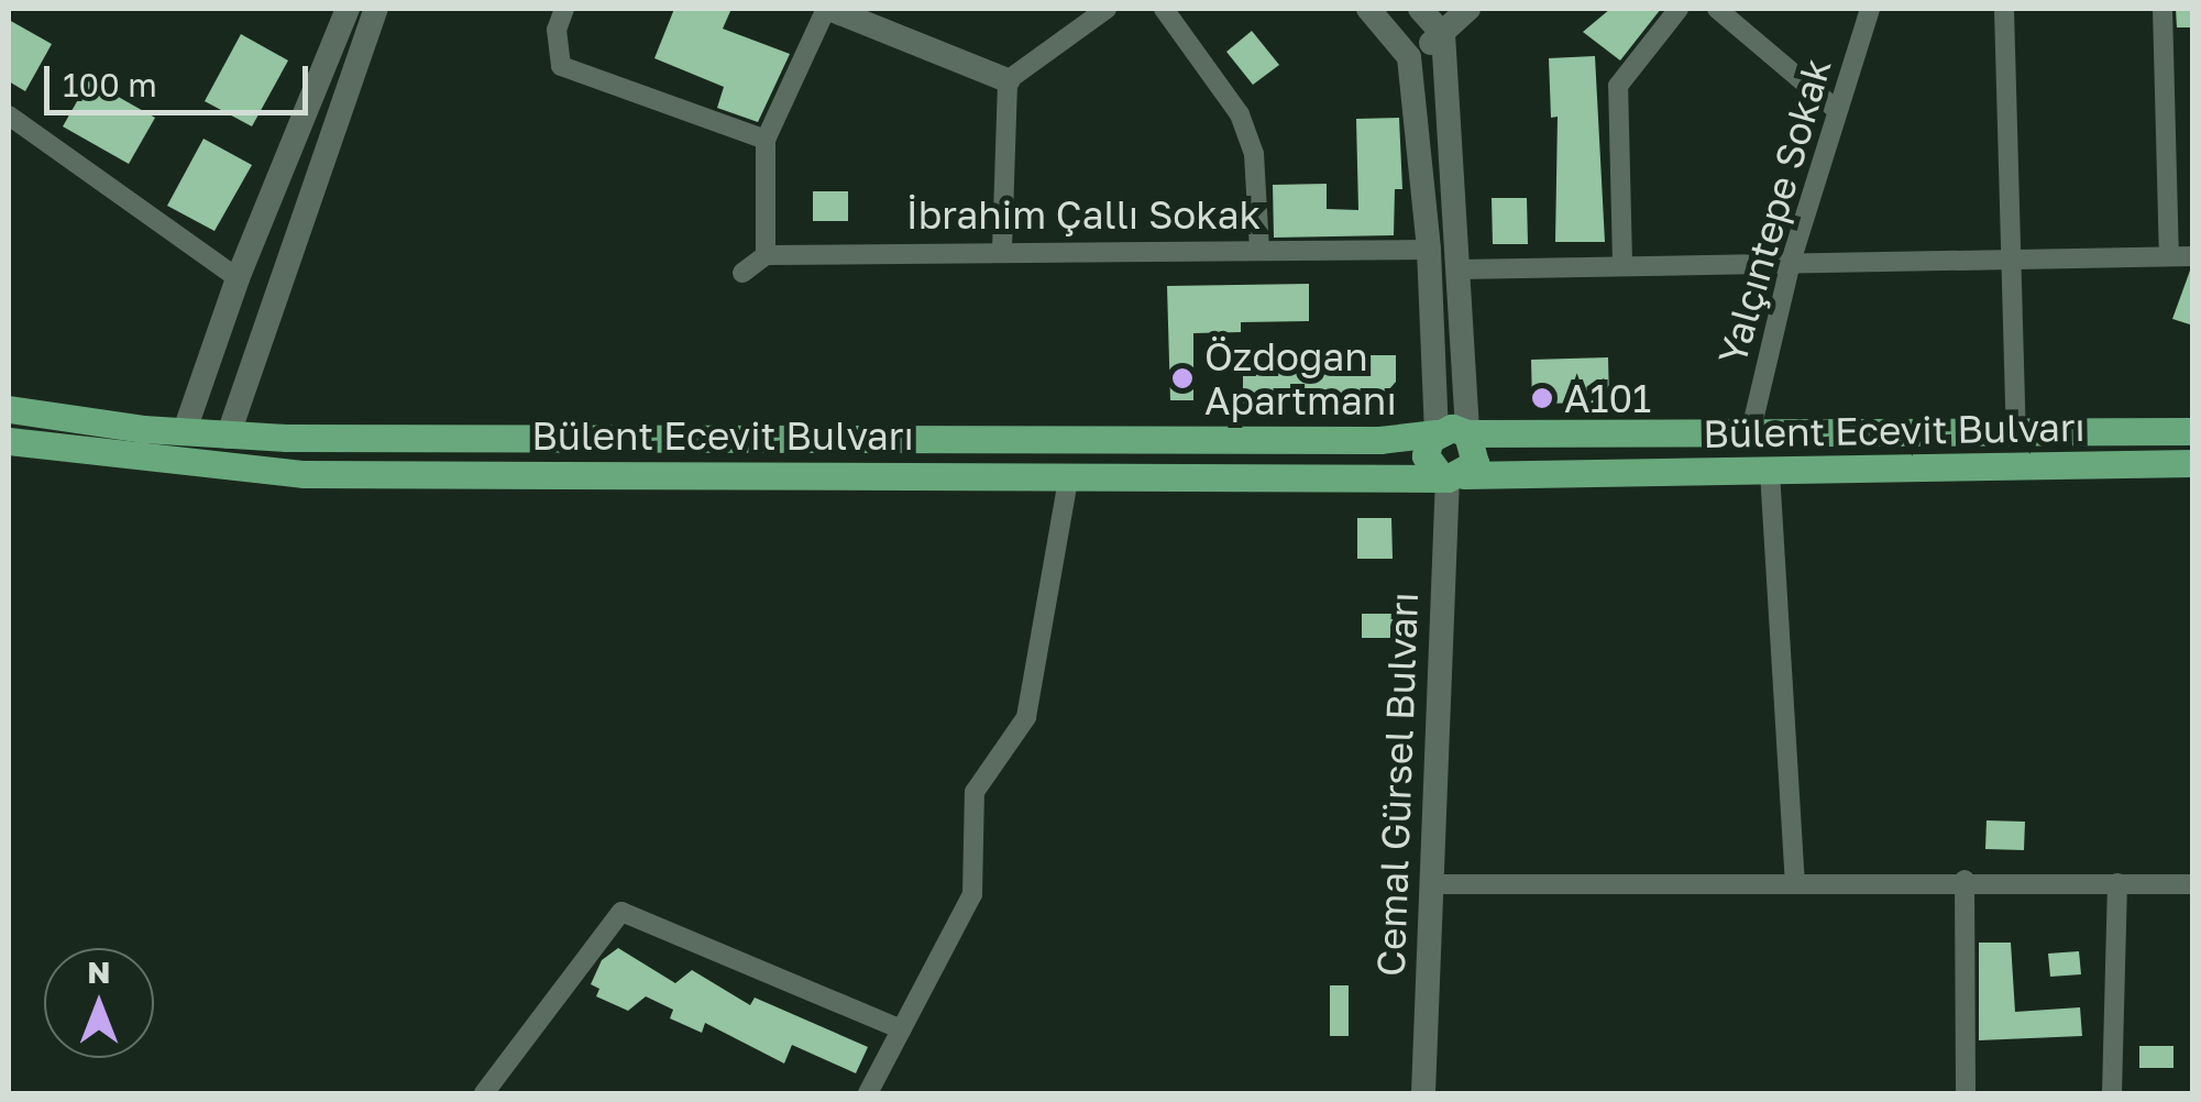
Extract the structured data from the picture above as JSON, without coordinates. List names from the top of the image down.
{
  "streets": {
    "main road": ["Bülent Ecevit Bulvarı"],
    "street": ["Yalçıntepe Sokak", "İbrahim Çallı Sokak", "Cemal Gürsel Bulvarı"]
  },
  "crossings": [
    ["Yalçıntepe Sokak", "Bülent Ecevit Bulvarı"],
    ["Bülent Ecevit Bulvarı", "Cemal Gürsel Bulvarı"]
  ],
  "places": ["Özdoğan Apartmanı", "A101"],
  "scale_bar": "100 m",
  "north": "top"
}
